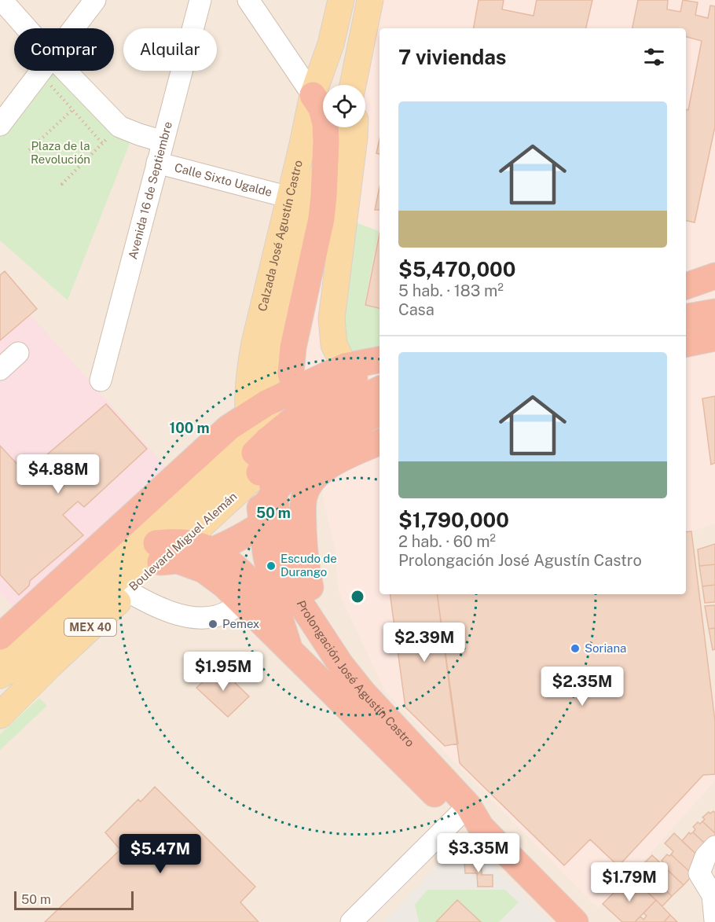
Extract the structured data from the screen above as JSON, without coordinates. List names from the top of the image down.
{
  "streets": {
    "highway": ["Boulevard Miguel Alemán", "MEX 40", "Prolongación José Agustín Castro"],
    "main road": ["Calzada José Agustín Castro"],
    "street": ["Calle Sixto Ugalde", "Avenida 16 de Septiembre"]
  },
  "crossings": [
    ["Calle Sixto Ugalde", "Avenida 16 de Septiembre"],
    ["Calle Sixto Ugalde", "Calzada José Agustín Castro"],
    ["Calzada José Agustín Castro", "Boulevard Miguel Alemán"],
    ["Calzada José Agustín Castro", "Prolongación José Agustín Castro"],
    ["Boulevard Miguel Alemán", "Prolongación José Agustín Castro"]
  ],
  "parks": ["Plaza de la Revolución"],
  "places": ["Escudo de Durango", "Pemex", "Soriana"],
  "scale_bar": "50 m",
  "page": {
    "chip": ["Comprar", "Alquilar"],
    "heading": "7 viviendas",
    "list": [
      {
        "name": "$5,470,000",
        "note": "5 hab. · 183 m² · Casa"
      },
      {
        "name": "$1,790,000",
        "note": "2 hab. · 60 m² · Prolongación José Agustín Castro"
      }
    ],
    "price": [
      "$4.88M",
      "$2.39M",
      "$1.95M",
      "$2.35M",
      "$3.35M",
      "$5.47M",
      "$1.79M"
    ],
    "scale": "50 m"
  },
  "rings": ["100 m", "50 m"]
}
